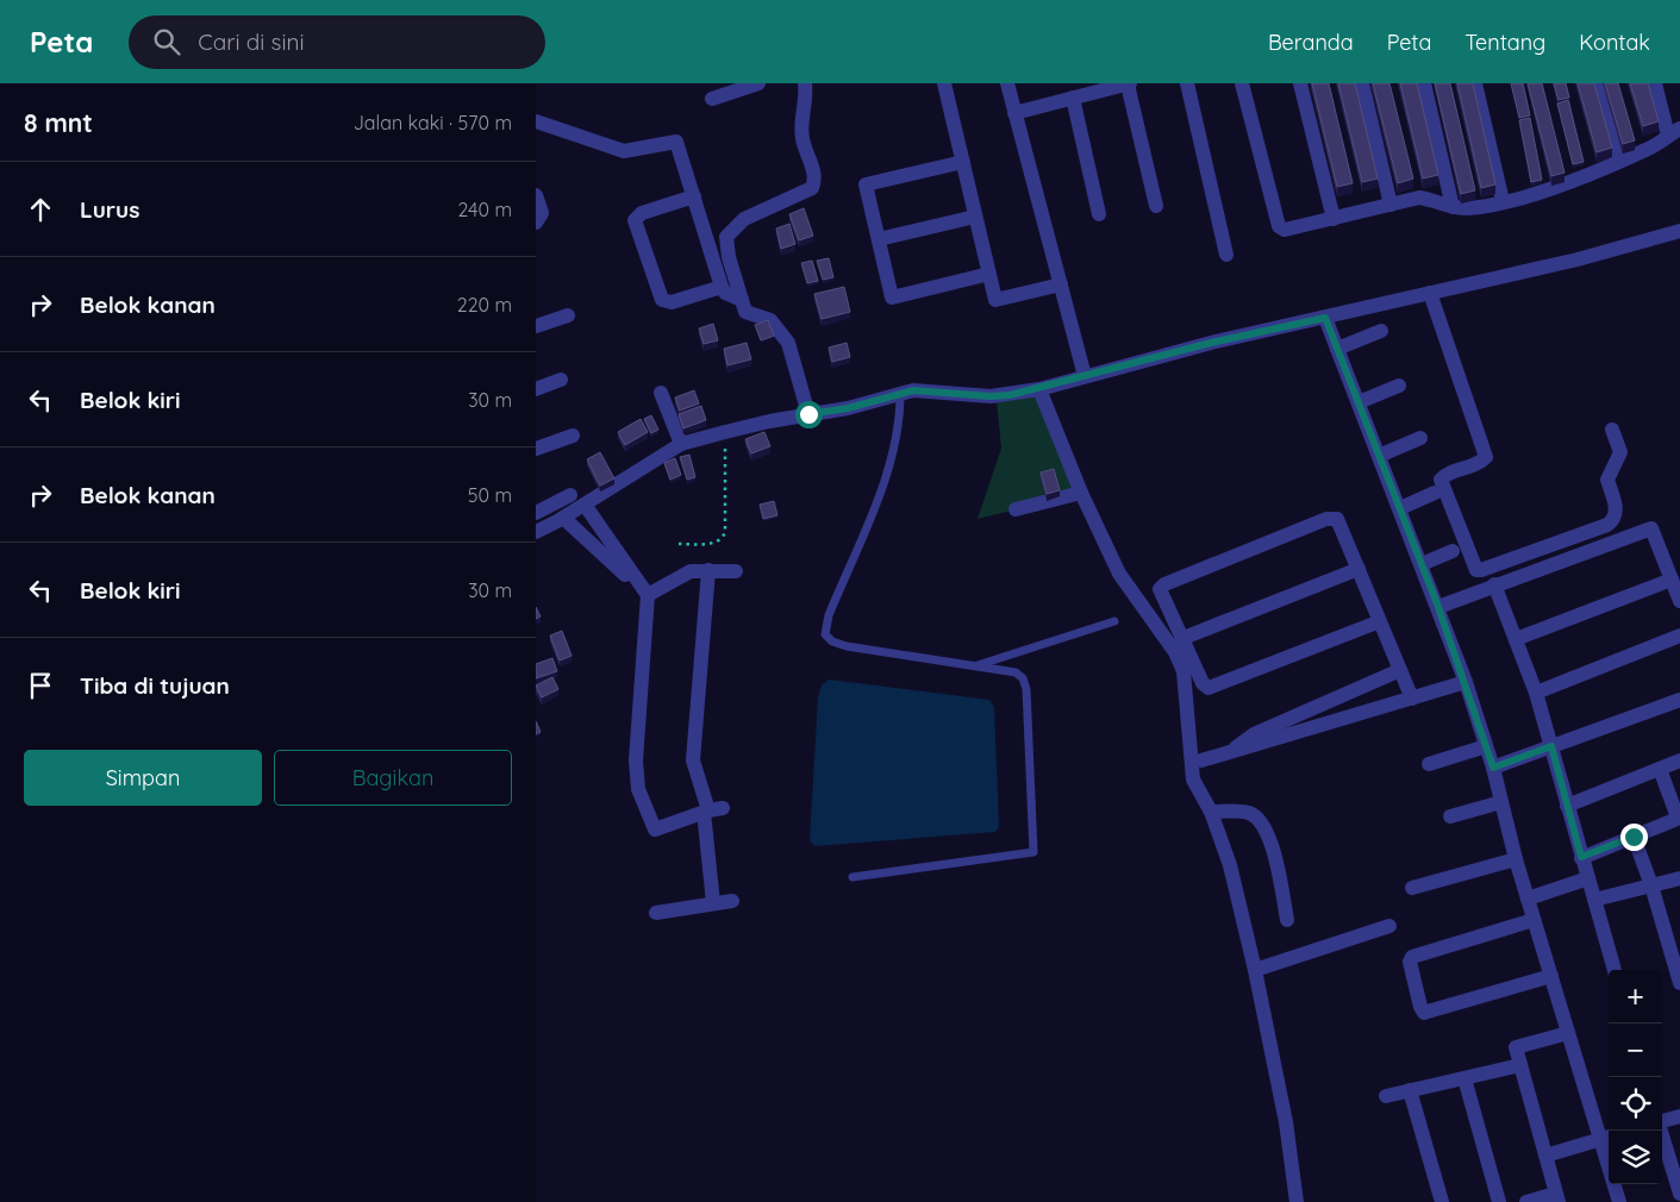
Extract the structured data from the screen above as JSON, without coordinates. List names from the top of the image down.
{
  "page": {
    "header": "Peta",
    "search": "Cari di sini",
    "nav": [
      "Beranda",
      "Peta",
      "Tentang",
      "Kontak"
    ],
    "heading": ["8 mnt", "Jalan kaki · 570 m"],
    "list": [
      ["Lurus", "240 m"],
      ["Belok kanan", "220 m"],
      ["Belok kiri", "30 m"],
      ["Belok kanan", "50 m"],
      ["Belok kiri", "30 m"],
      "Tiba di tujuan"
    ],
    "buttons": ["Simpan", "Bagikan"],
    "map_buttons": ["+", "−"]
  }
}
